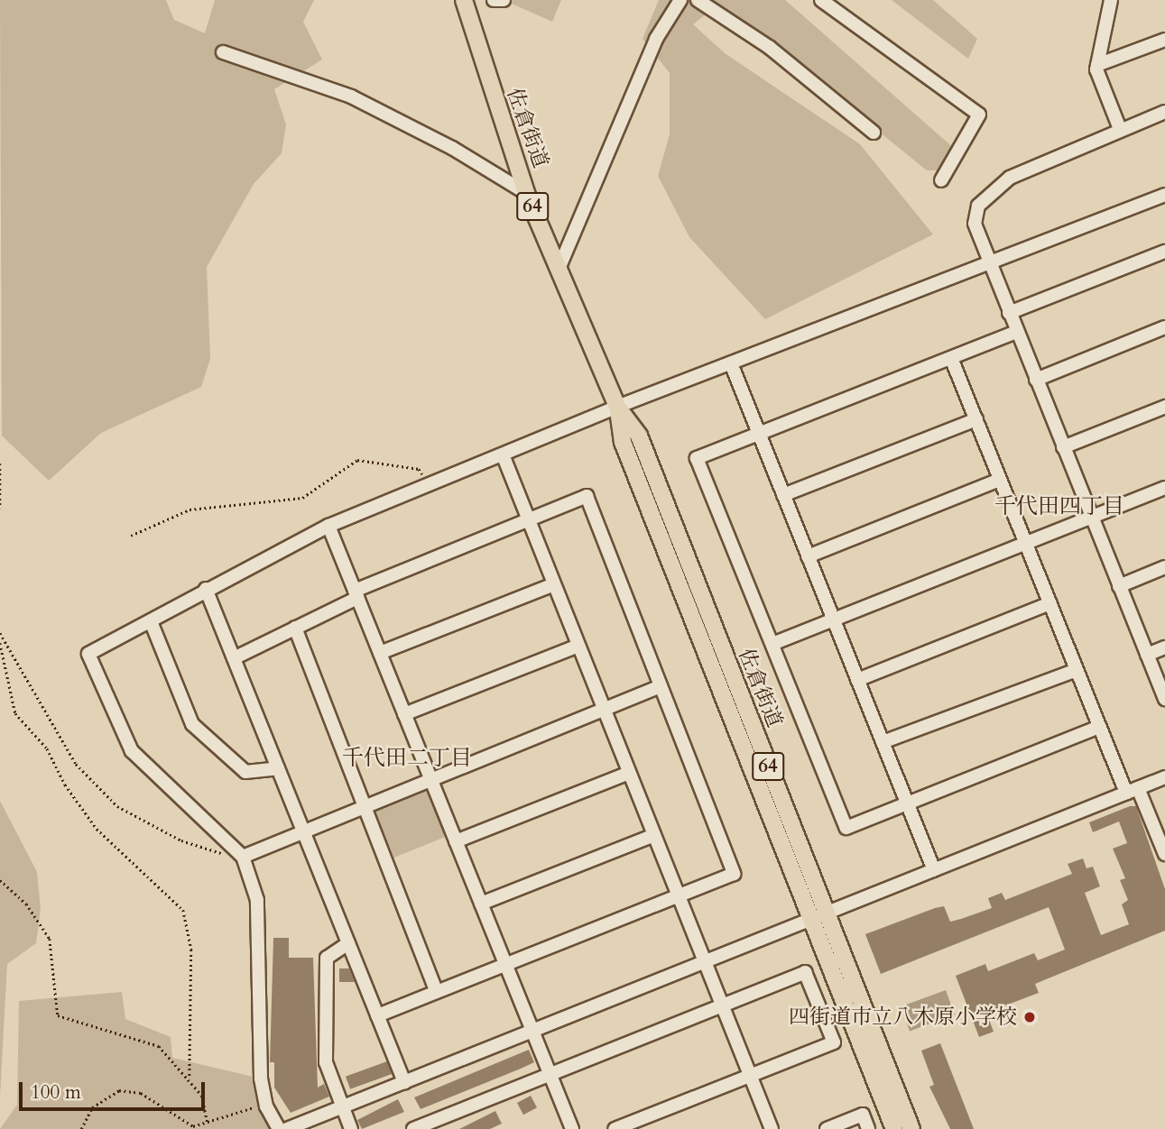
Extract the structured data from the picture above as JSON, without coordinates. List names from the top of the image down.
{
  "streets": {
    "main road": ["佐倉街道", "64"]
  },
  "districts": ["千代田四丁目", "千代田二丁目"],
  "places": ["四街道市立八木原小学校"],
  "scale_bar": "100 m"
}
